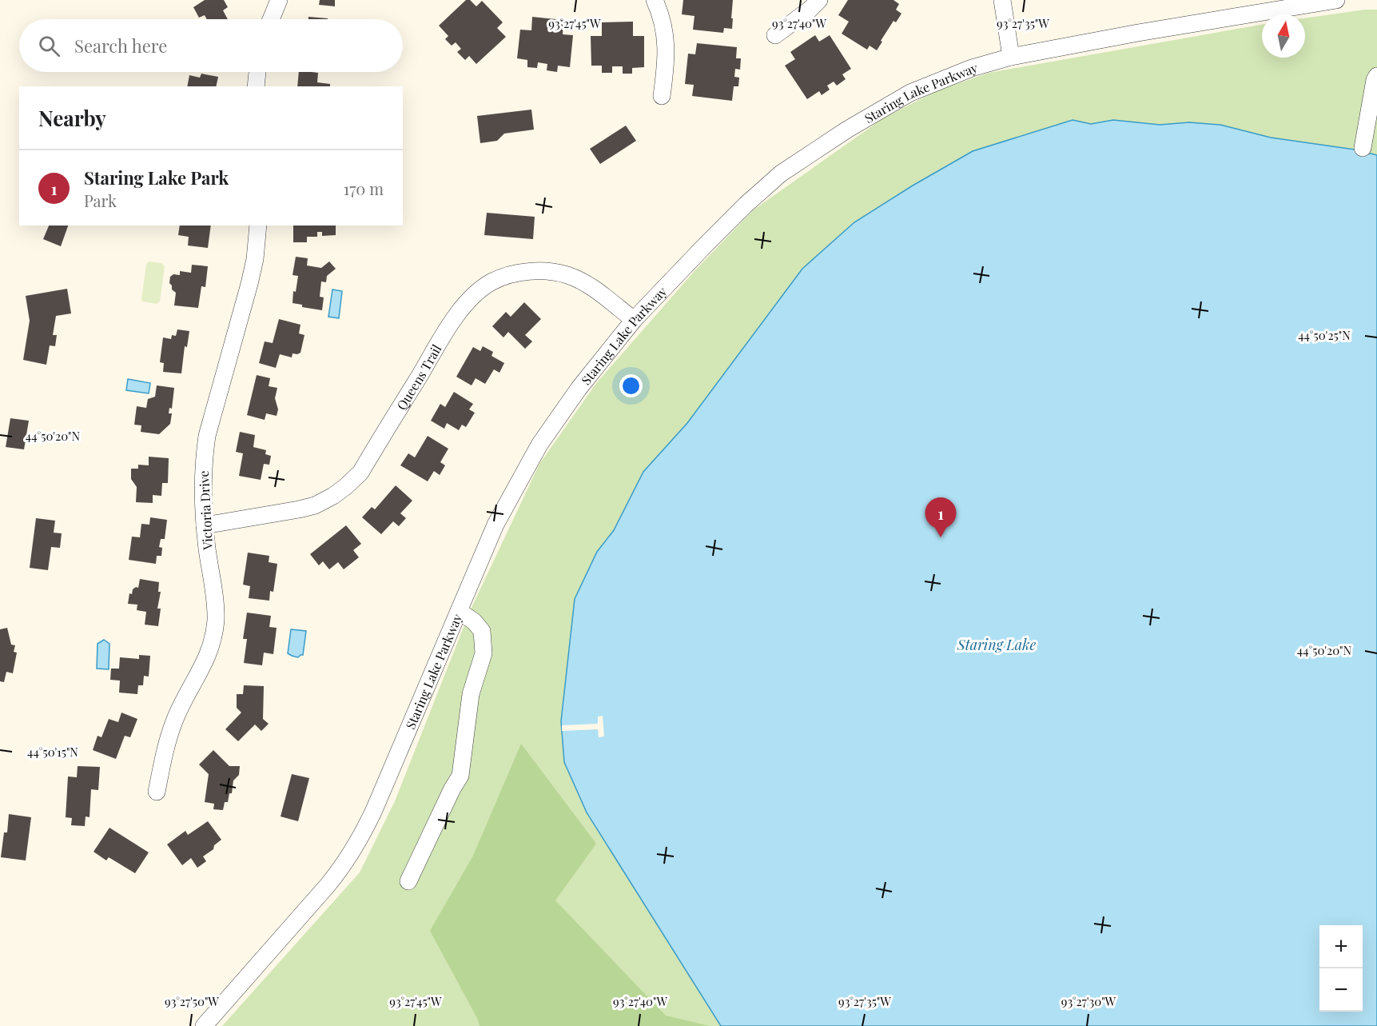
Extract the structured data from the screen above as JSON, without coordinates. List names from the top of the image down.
{
  "streets": {
    "street": ["Staring Lake Parkway", "Queens Trail", "Victoria Drive"]
  },
  "crossings": [
    ["Staring Lake Parkway", "Queens Trail"],
    ["Queens Trail", "Victoria Drive"]
  ],
  "water": ["Staring Lake"],
  "north": "top",
  "page": {
    "search": "Search here",
    "heading": "Nearby",
    "list": [
      {
        "mark": "1",
        "name": "Staring Lake Park",
        "note": "Park",
        "value": "170 m"
      }
    ],
    "pins": "1",
    "map_buttons": ["+", "−"]
  },
  "coordinates": [
    "93°27'45\"W",
    "93°27'40\"W",
    "93°27'35\"W",
    "44°50'25\"N",
    "44°50'20\"N",
    "44°50'15\"N",
    "93°27'50\"W",
    "93°27'30\"W"
  ]
}
